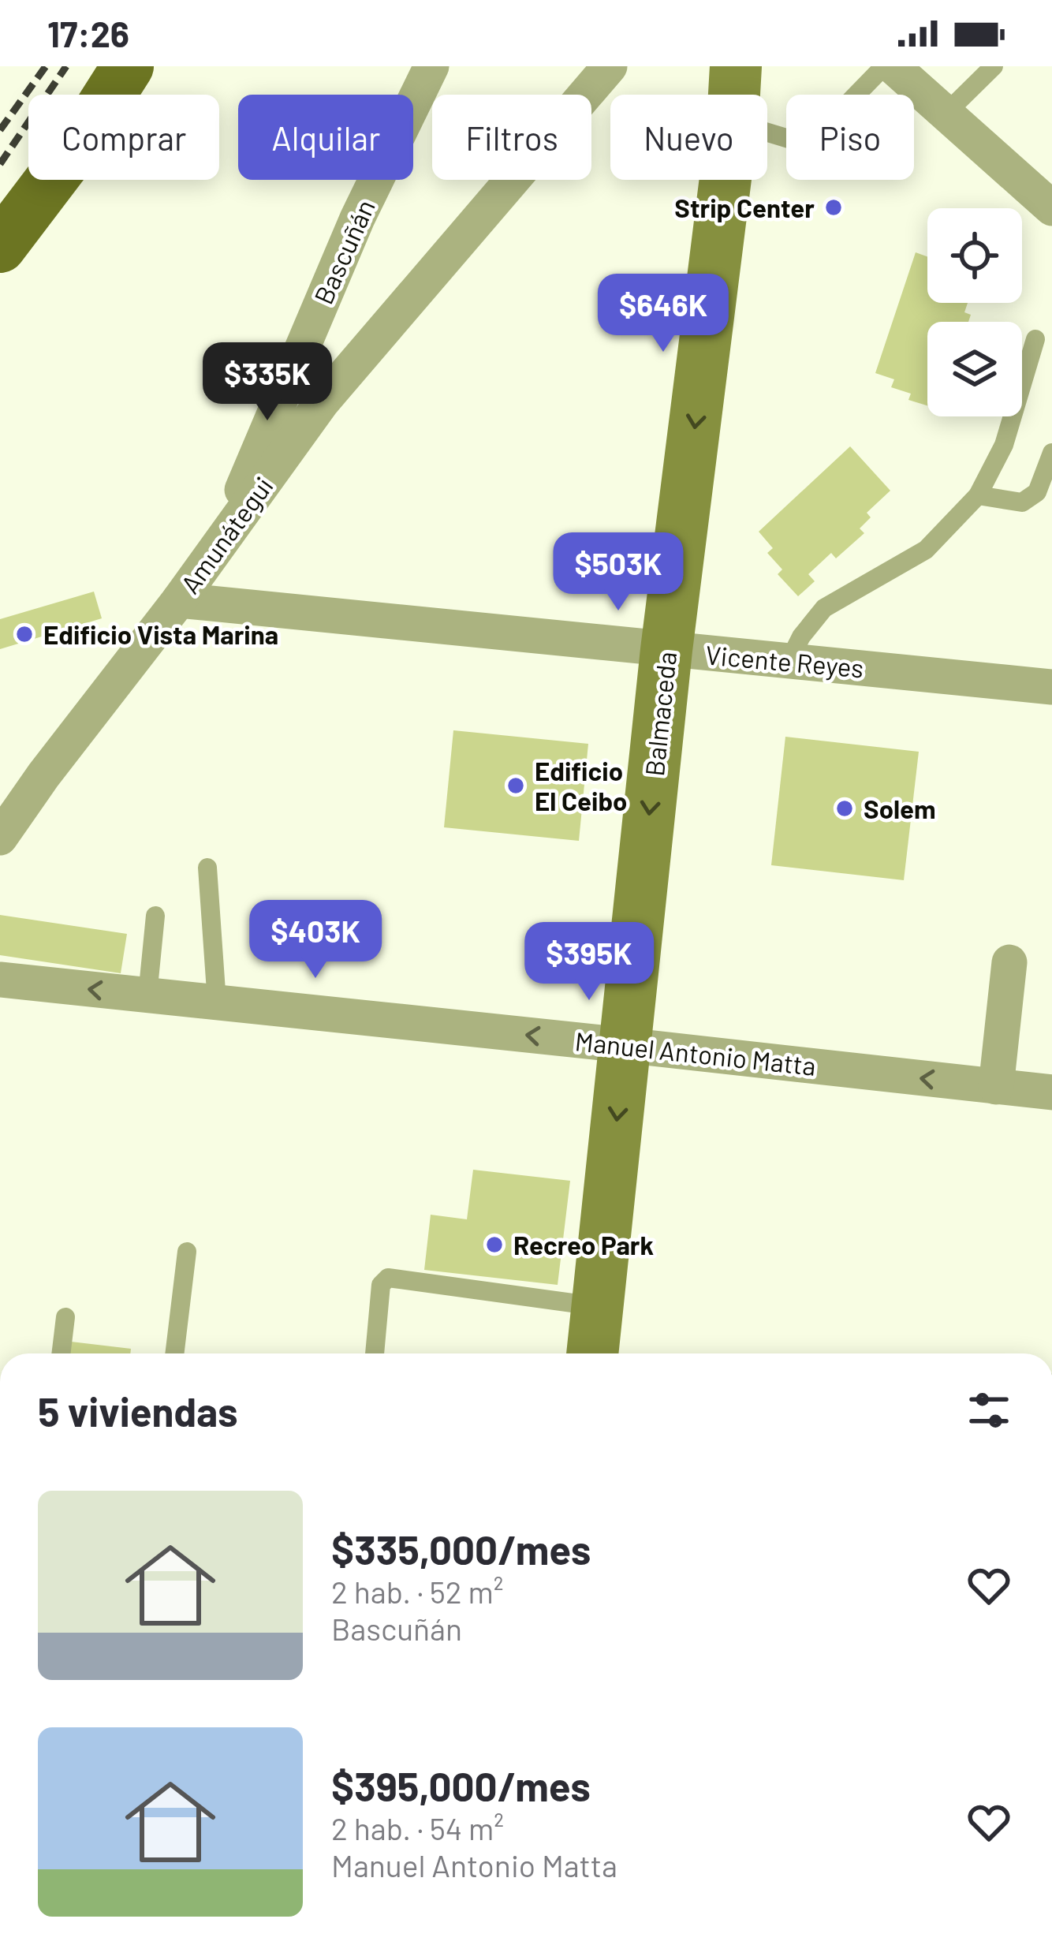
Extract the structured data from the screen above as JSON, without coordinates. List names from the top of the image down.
{
  "streets": {
    "street": [
      "Bascuñán",
      "Amunátegui",
      "Vicente Reyes",
      "Balmaceda",
      "Manuel Antonio Matta"
    ]
  },
  "crossings": [
    ["Bascuñán", "Amunátegui"],
    ["Amunátegui", "Vicente Reyes"],
    ["Vicente Reyes", "Balmaceda"],
    ["Balmaceda", "Manuel Antonio Matta"]
  ],
  "one_way": ["Balmaceda", "Manuel Antonio Matta"],
  "places": [
    "Strip Center",
    "Edificio Vista Marina",
    "Edificio El Ceibo",
    "Solem",
    "Recreo Park"
  ],
  "page": {
    "status": "17:26",
    "chip": [
      "Comprar",
      "Alquilar",
      "Filtros",
      "Nuevo",
      "Piso"
    ],
    "price": [
      "$646K",
      "$335K",
      "$503K",
      "$403K",
      "$395K"
    ],
    "heading": "5 viviendas",
    "list": [
      {
        "name": "$335,000/mes",
        "note": "2 hab. · 52 m² · Bascuñán"
      },
      {
        "name": "$395,000/mes",
        "note": "2 hab. · 54 m² · Manuel Antonio Matta"
      }
    ]
  }
}
